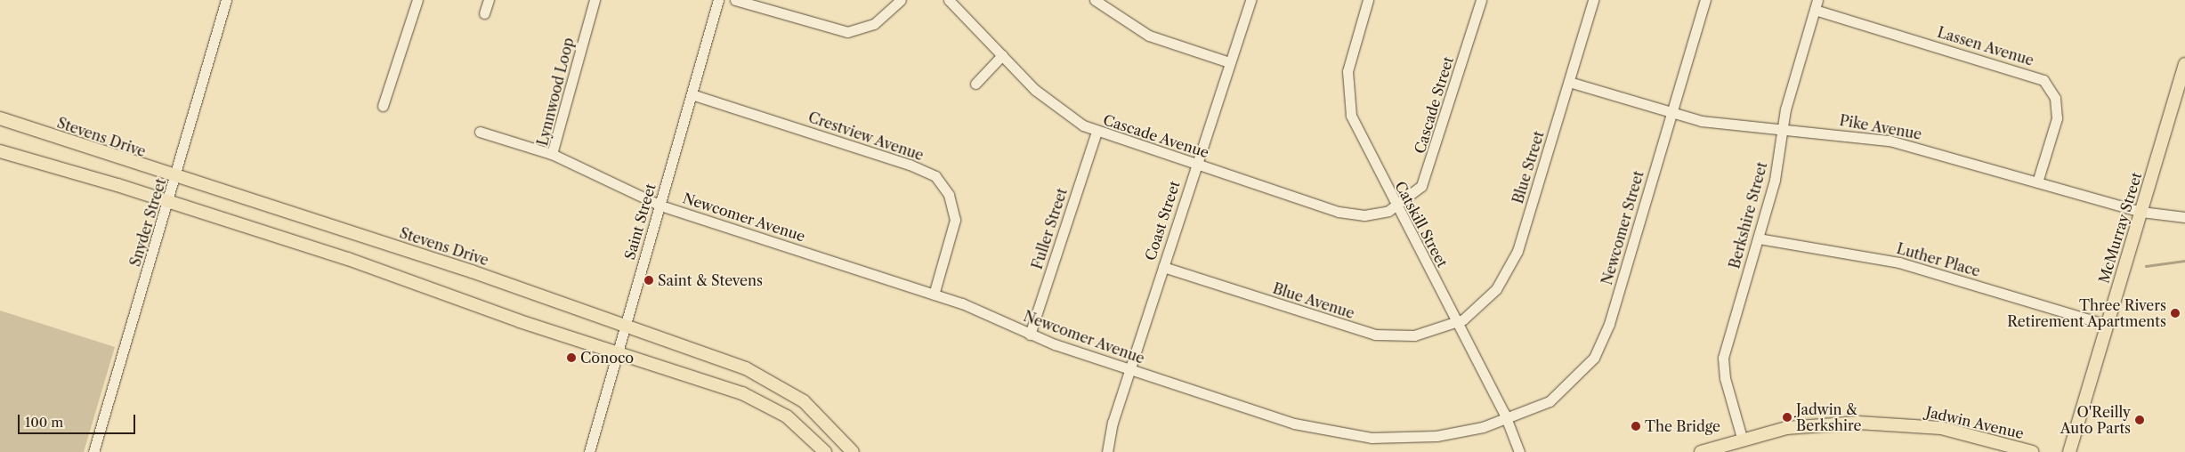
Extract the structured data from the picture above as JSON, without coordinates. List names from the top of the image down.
{
  "streets": {
    "main road": ["Stevens Drive", "McMurray Street", "Jadwin Avenue"],
    "street": [
      "Lassen Avenue",
      "Lynnwood Loop",
      "Cascade Street",
      "Pike Avenue",
      "Crestview Avenue",
      "Cascade Avenue",
      "Blue Street",
      "Berkshire Street",
      "Newcomer Avenue",
      "Coast Street",
      "Saint Street",
      "Snyder Street",
      "Catskill Street",
      "Newcomer Street",
      "Fuller Street",
      "Luther Place",
      "Blue Avenue"
    ]
  },
  "crossings": [
    ["Lassen Avenue", "Pike Avenue"],
    ["Lassen Avenue", "Berkshire Street"],
    ["Lynnwood Loop", "Newcomer Avenue"],
    ["Lynnwood Loop", "Saint Street"],
    ["Cascade Street", "Cascade Avenue"],
    ["Cascade Street", "Catskill Street"],
    ["Pike Avenue", "Blue Street"],
    ["Pike Avenue", "Berkshire Street"],
    ["Pike Avenue", "Newcomer Street"],
    ["Pike Avenue", "McMurray Street"],
    ["Crestview Avenue", "Newcomer Avenue"],
    ["Crestview Avenue", "Saint Street"],
    ["Cascade Avenue", "Coast Street"],
    ["Cascade Avenue", "Catskill Street"],
    ["Cascade Avenue", "Fuller Street"],
    ["Stevens Drive", "Saint Street"],
    ["Stevens Drive", "Snyder Street"],
    ["Blue Street", "Catskill Street"],
    ["Blue Street", "Blue Avenue"],
    ["Berkshire Street", "Luther Place"],
    ["Berkshire Street", "Jadwin Avenue"],
    ["Newcomer Avenue", "Coast Street"],
    ["Newcomer Avenue", "Saint Street"],
    ["Newcomer Avenue", "Catskill Street"],
    ["Newcomer Avenue", "Newcomer Street"],
    ["Newcomer Avenue", "Fuller Street"],
    ["Coast Street", "Blue Avenue"],
    ["Catskill Street", "Newcomer Street"],
    ["Catskill Street", "Blue Avenue"],
    ["McMurray Street", "Luther Place"]
  ],
  "places": [
    "Saint & Stevens",
    "Three Rivers Retirement Apartments",
    "Conoco",
    "Jadwin & Berkshire",
    "O'Reilly Auto Parts",
    "The Bridge"
  ],
  "scale_bar": "100 m"
}
